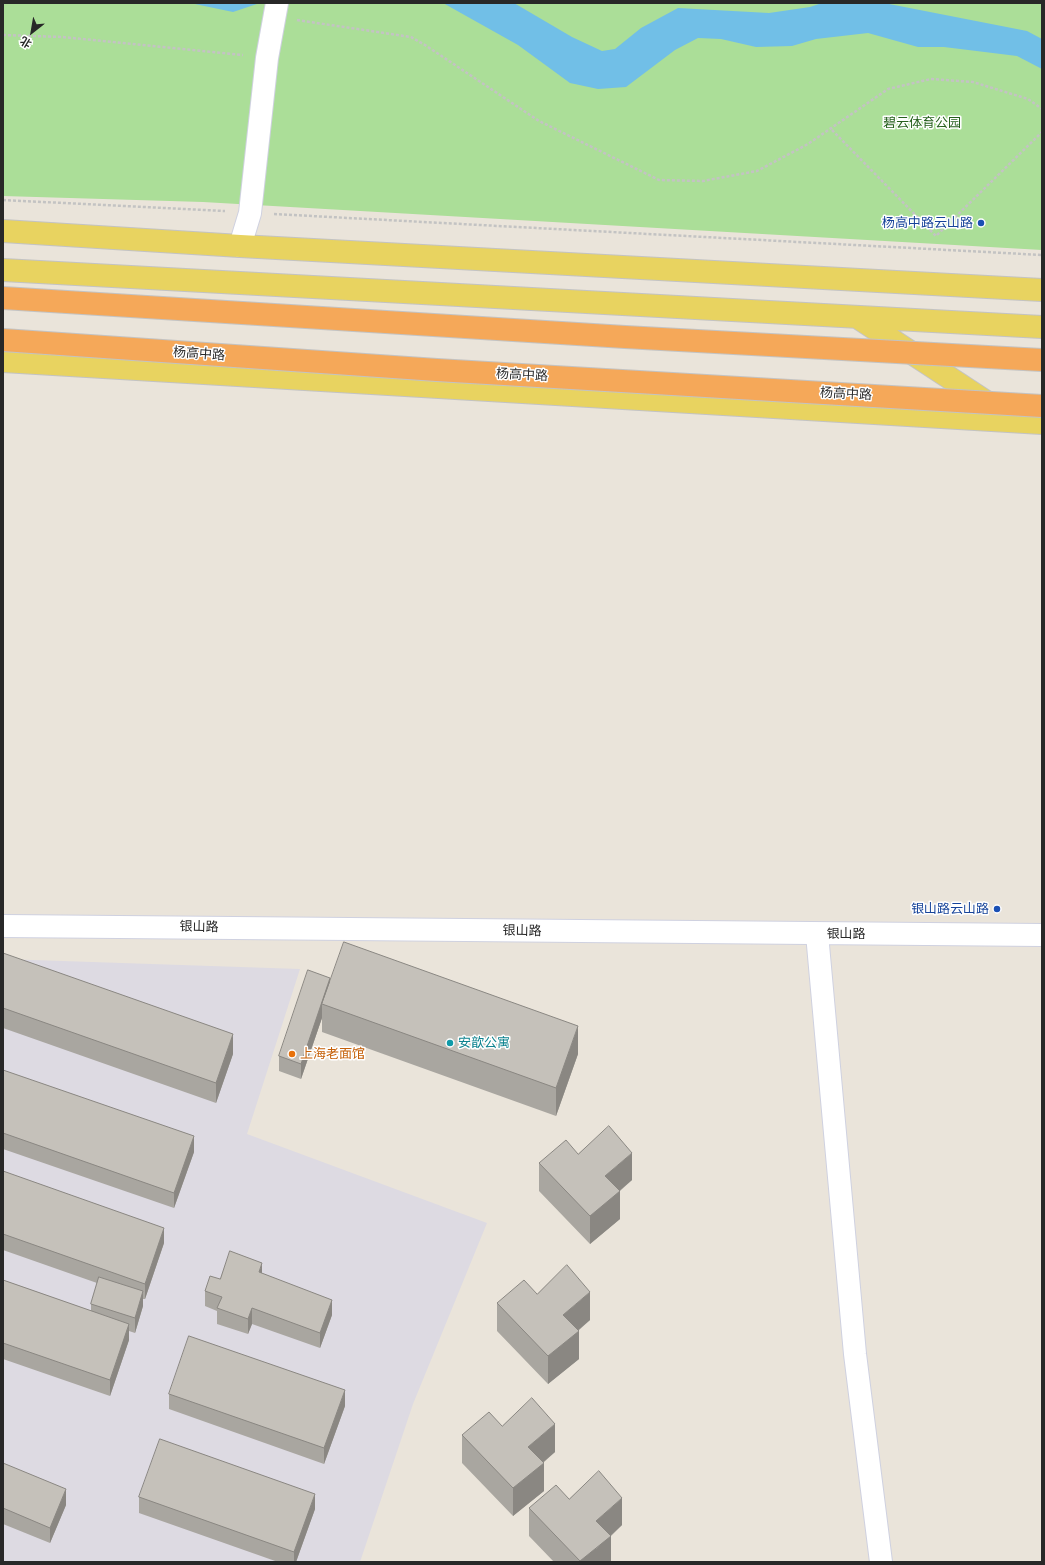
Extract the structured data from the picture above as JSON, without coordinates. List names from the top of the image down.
{
  "streets": {
    "highway": ["杨高中路"],
    "street": ["银山路"]
  },
  "parks": ["碧云体育公园"],
  "places": [
    "杨高中路云山路",
    "银山路云山路",
    "安歆公寓",
    "上海老面馆"
  ],
  "north": "bottom left"
}
